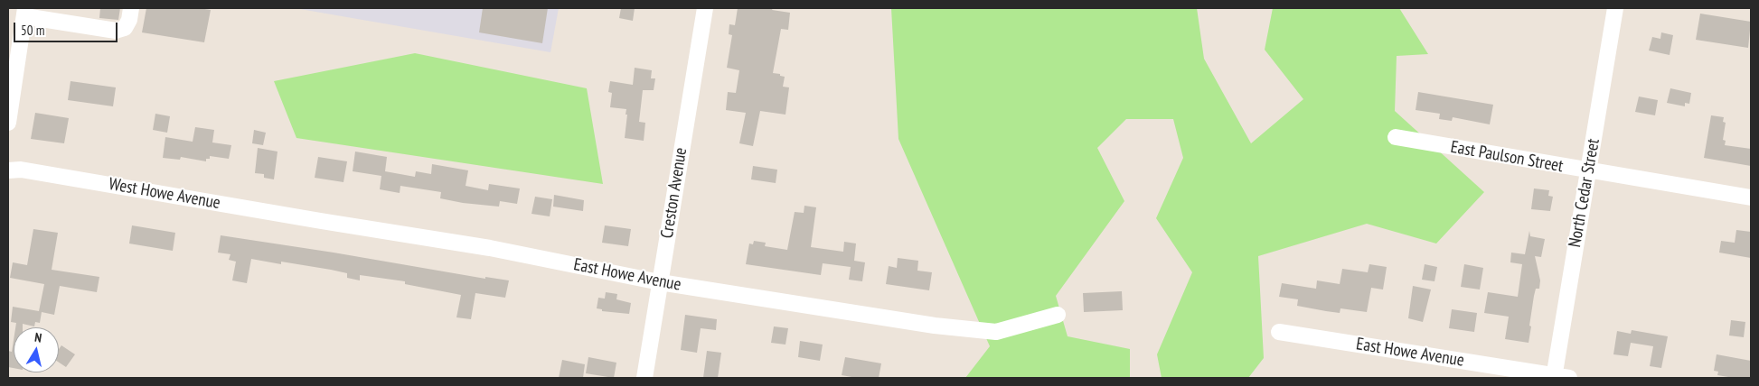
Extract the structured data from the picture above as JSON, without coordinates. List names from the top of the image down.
{
  "streets": {
    "street": [
      "East Paulson Street",
      "Creston Avenue",
      "North Cedar Street",
      "West Howe Avenue",
      "East Howe Avenue"
    ]
  },
  "crossings": [
    ["East Paulson Street", "North Cedar Street"],
    ["Creston Avenue", "East Howe Avenue"],
    ["North Cedar Street", "East Howe Avenue"],
    ["West Howe Avenue", "East Howe Avenue"]
  ],
  "scale_bar": "50 m",
  "north": "top"
}
